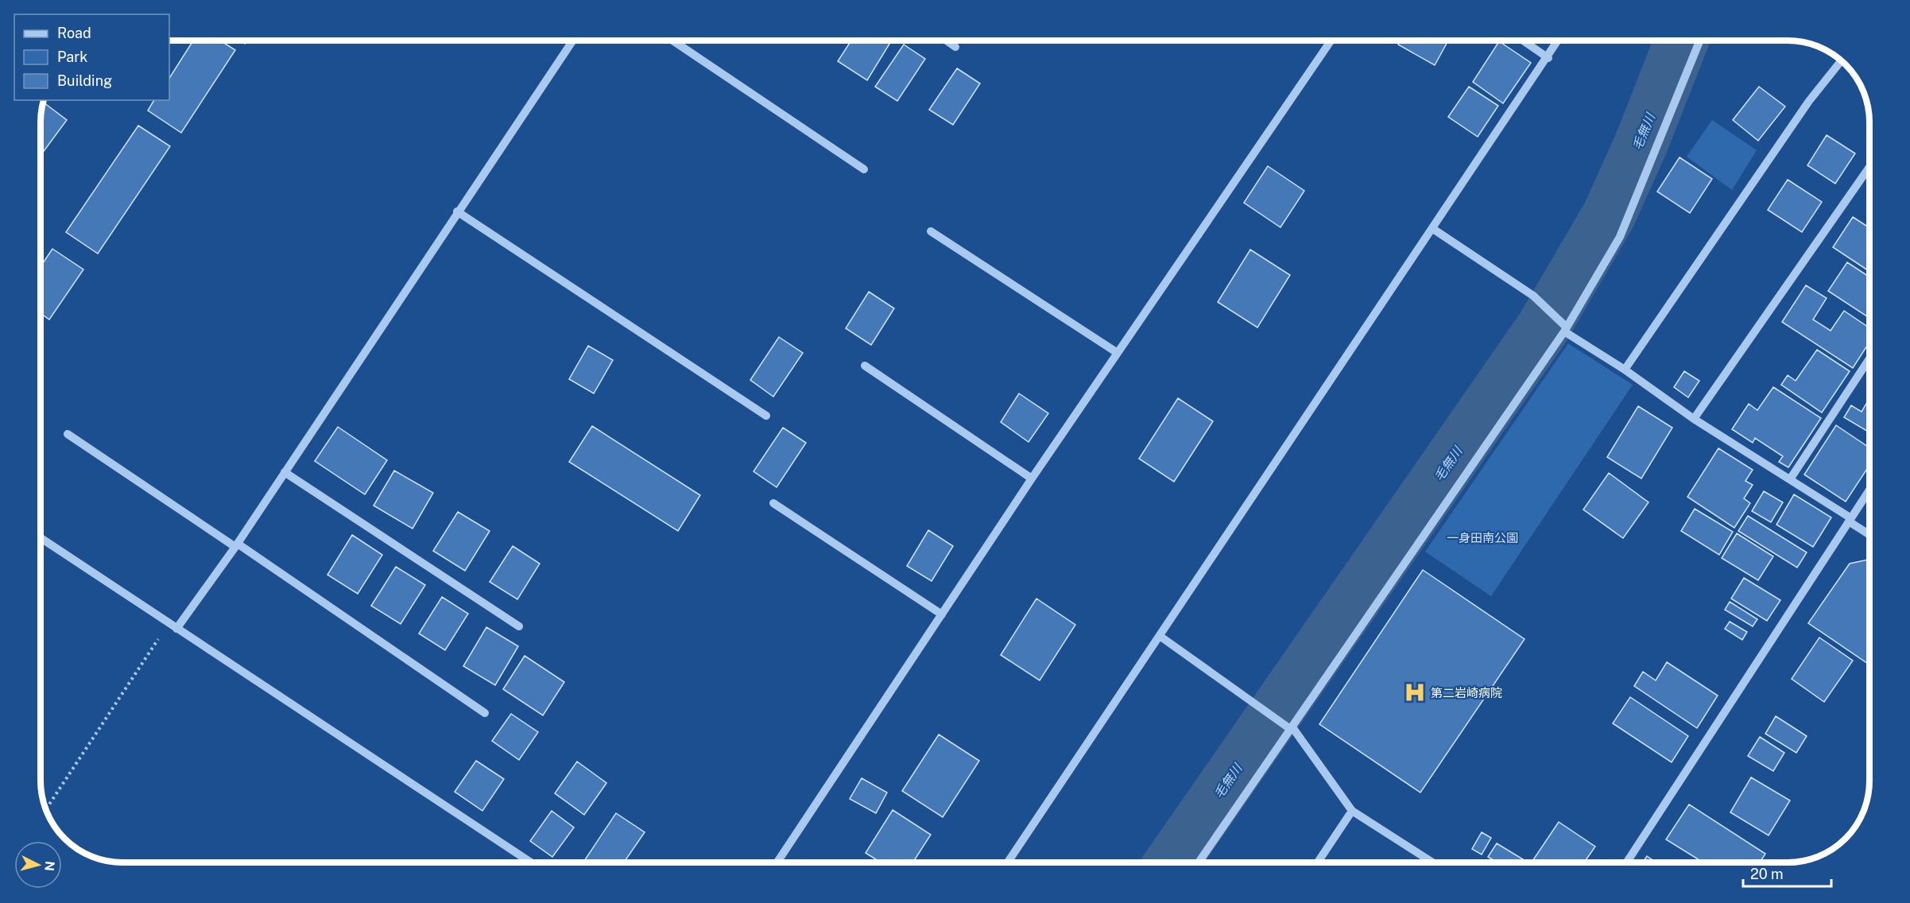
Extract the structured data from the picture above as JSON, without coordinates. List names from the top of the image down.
{
  "water": ["毛無川"],
  "parks": ["一身田南公園"],
  "places": {
    "hospital": ["第二岩崎病院"]
  },
  "legend": ["Road", "Park", "Building"],
  "scale_bar": "20 m",
  "north": "right"
}
